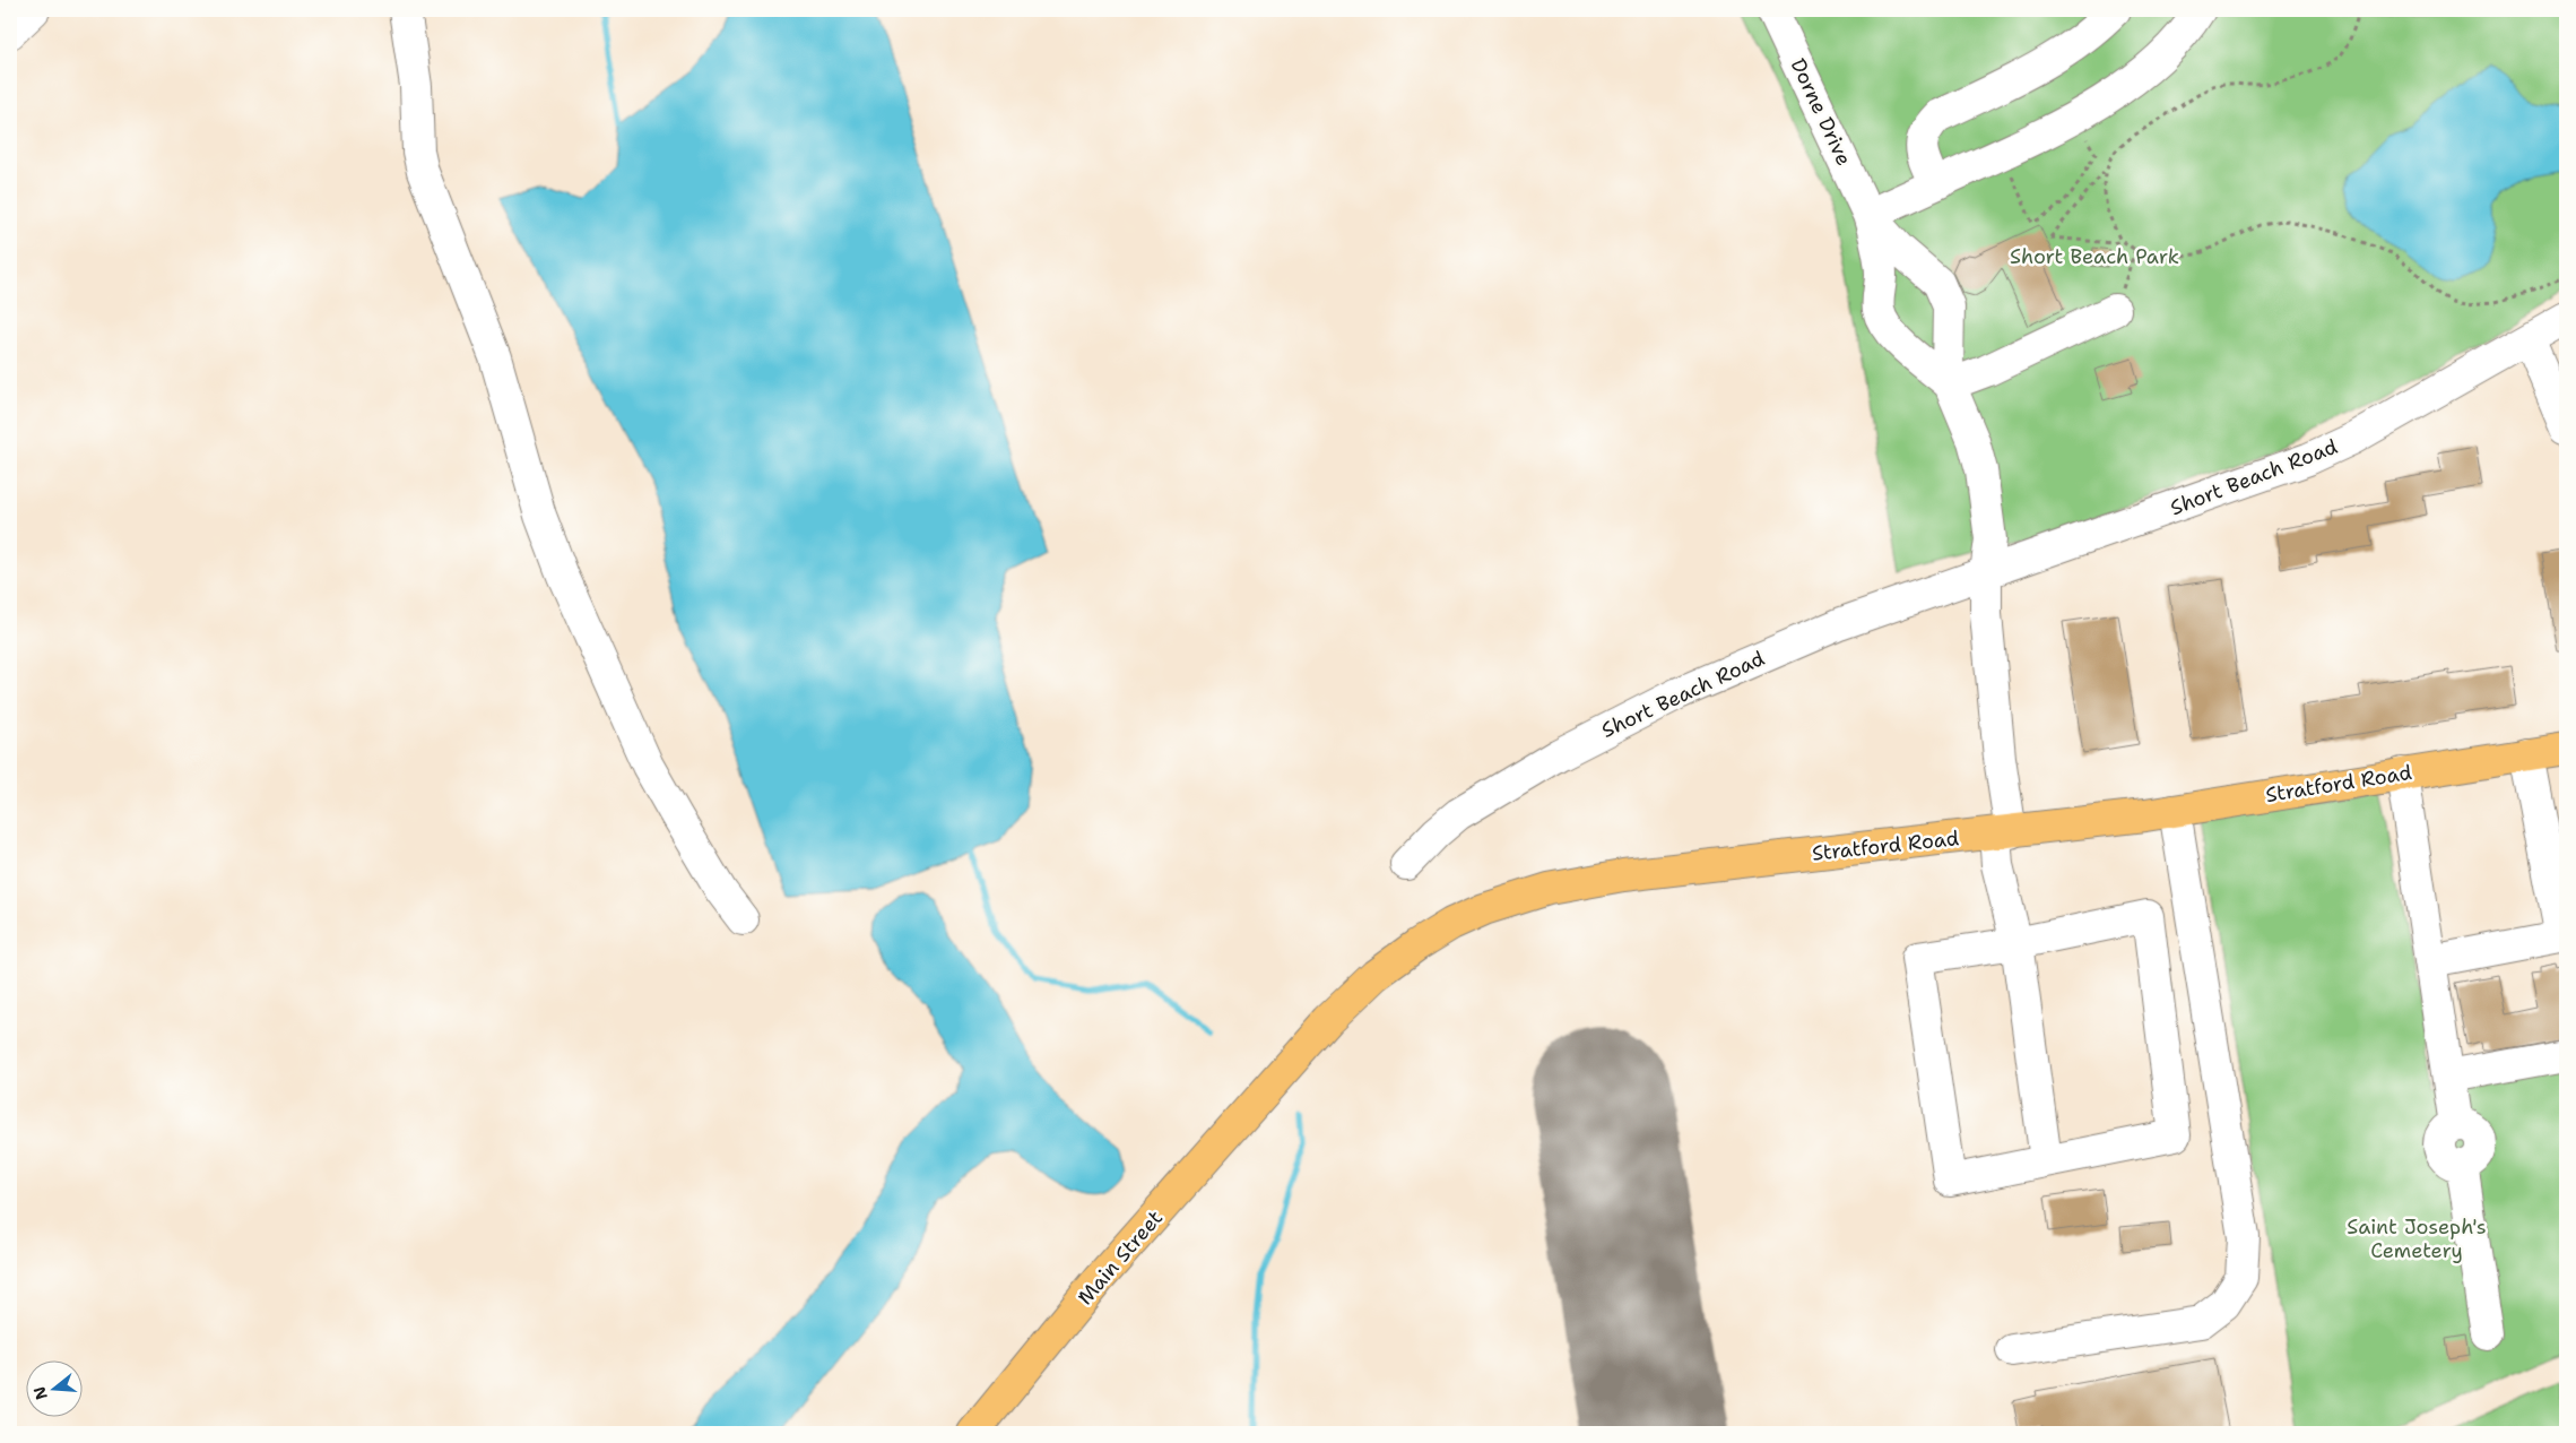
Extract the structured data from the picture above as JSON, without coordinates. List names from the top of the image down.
{
  "streets": {
    "main road": ["Stratford Road", "Main Street"],
    "street": ["Dorne Drive", "Short Beach Road"]
  },
  "crossings": [
    ["Dorne Drive", "Short Beach Road"],
    ["Stratford Road", "Main Street"]
  ],
  "parks": ["Short Beach Park", "Saint Joseph's Cemetery"],
  "north": "left"
}
